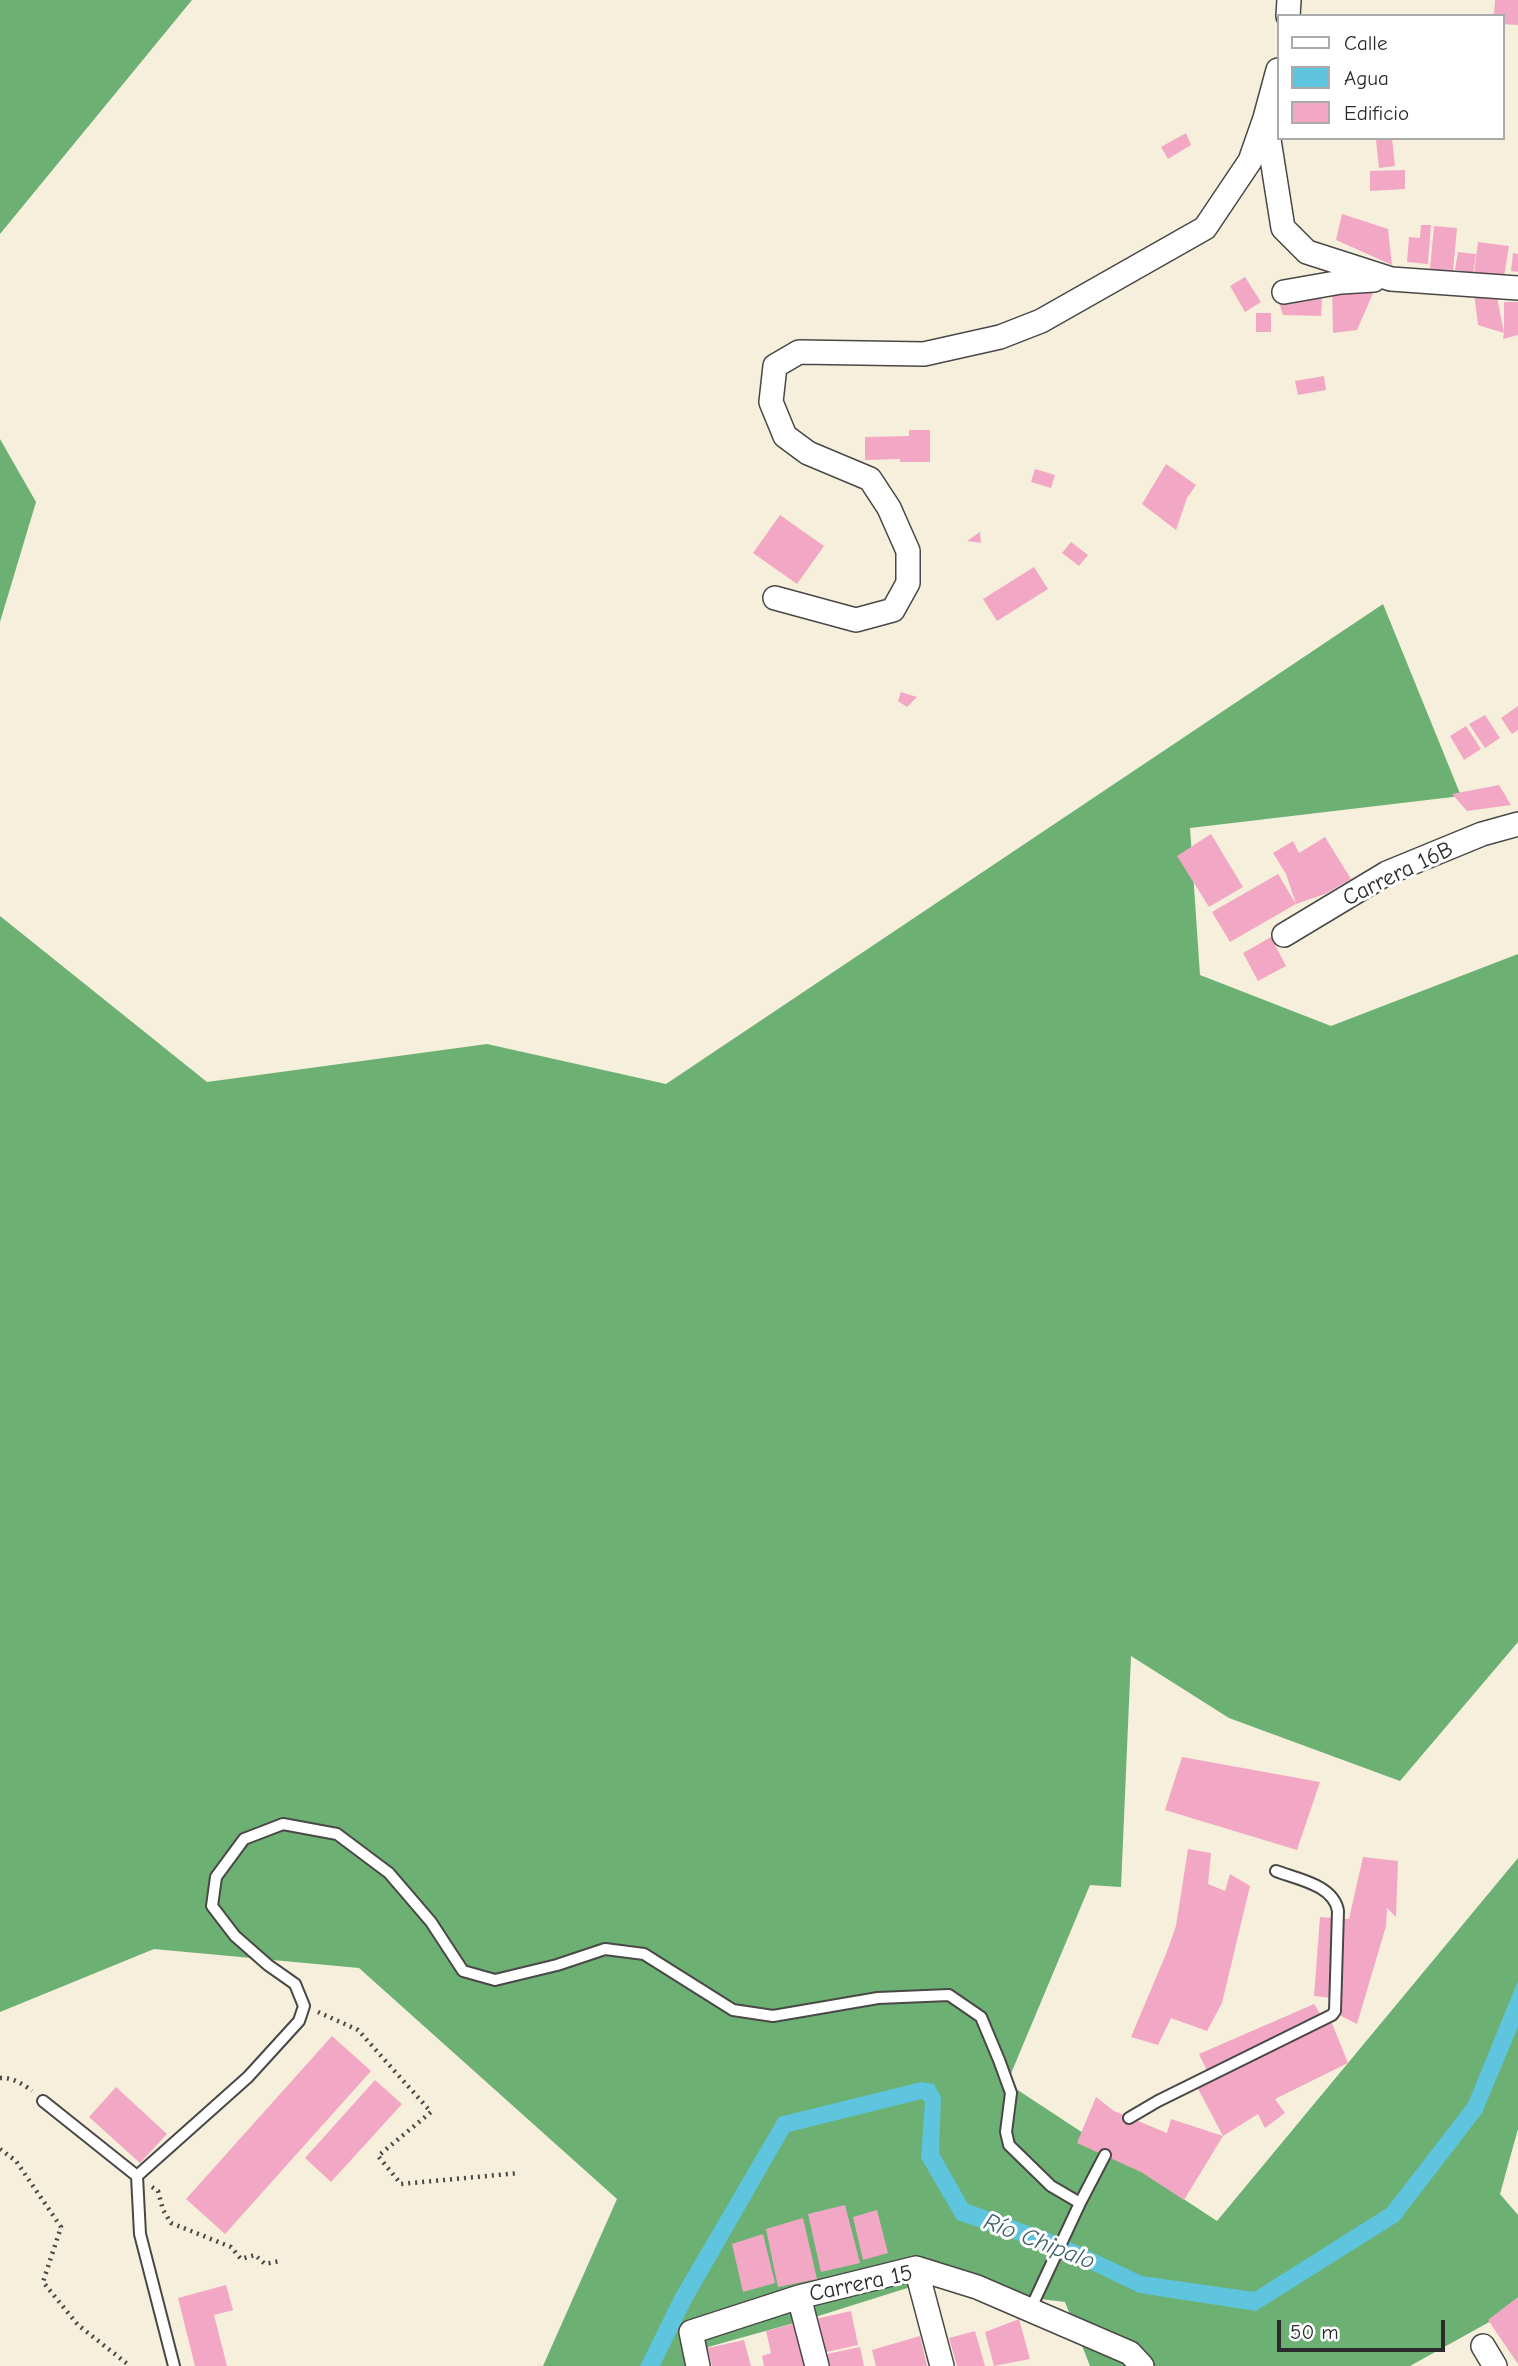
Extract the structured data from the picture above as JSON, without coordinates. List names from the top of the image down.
{
  "streets": {
    "street": ["Carrera 16B", "Carrera 15"]
  },
  "water": ["Río Chipalo"],
  "legend": ["Calle", "Agua", "Edificio"],
  "scale_bar": "50 m"
}
